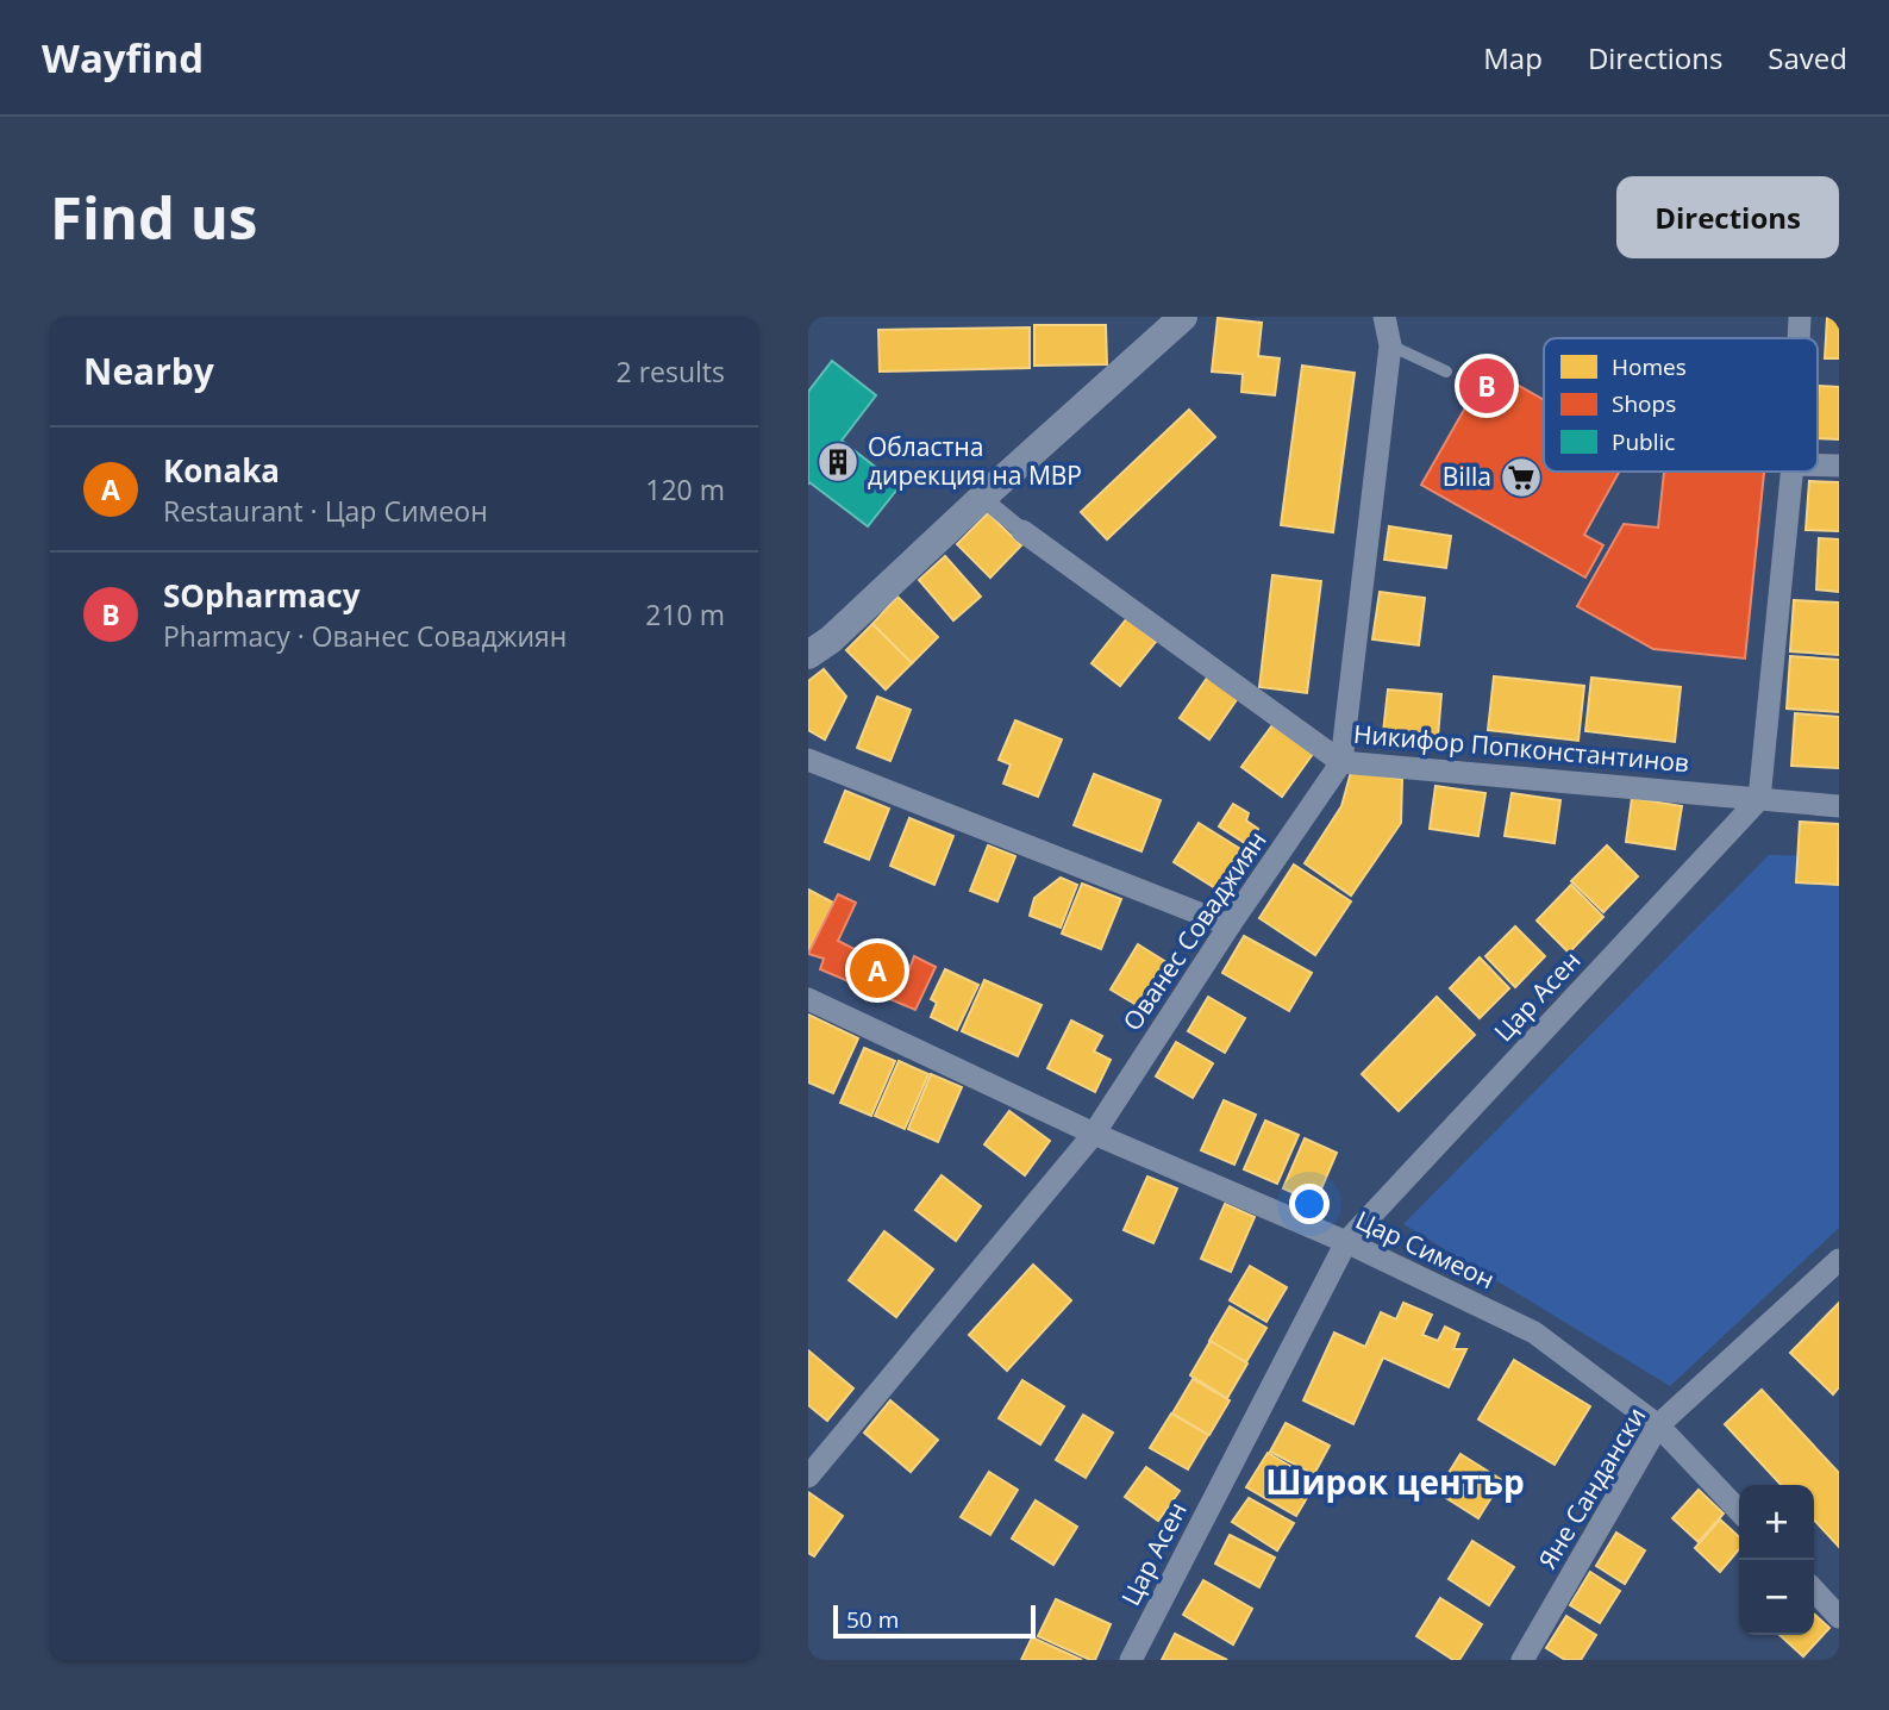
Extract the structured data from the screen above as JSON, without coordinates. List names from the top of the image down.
{
  "streets": {
    "street": [
      "Никифор Попконстантинов",
      "Ованес Соваджиян",
      "Цар Асен",
      "Цар Симеон",
      "Яне Сандански"
    ]
  },
  "crossings": [
    ["Никифор Попконстантинов", "Ованес Соваджиян"],
    ["Никифор Попконстантинов", "Цар Асен"],
    ["Ованес Соваджиян", "Цар Симеон"],
    ["Цар Асен", "Цар Симеон"],
    ["Цар Симеон", "Яне Сандански"]
  ],
  "districts": ["Широк център"],
  "places": {
    "building": ["Областна дирекция на МВР"],
    "supermarket": ["Billa"]
  },
  "legend": ["Homes", "Shops", "Public"],
  "scale_bar": "50 m",
  "page": {
    "header": "Wayfind",
    "nav": ["Map", "Directions", "Saved"],
    "buttons": "Directions",
    "title": "Find us",
    "heading": ["Nearby", "2 results"],
    "pins": ["B", "A"],
    "list": [
      {
        "mark": "A",
        "name": "Konaka",
        "note": "Restaurant · Цар Симеон",
        "value": "120 m"
      },
      {
        "mark": "B",
        "name": "SOpharmacy",
        "note": "Pharmacy · Ованес Соваджиян",
        "value": "210 m"
      }
    ],
    "map_buttons": ["+", "−"],
    "scale": "50 m"
  }
}
